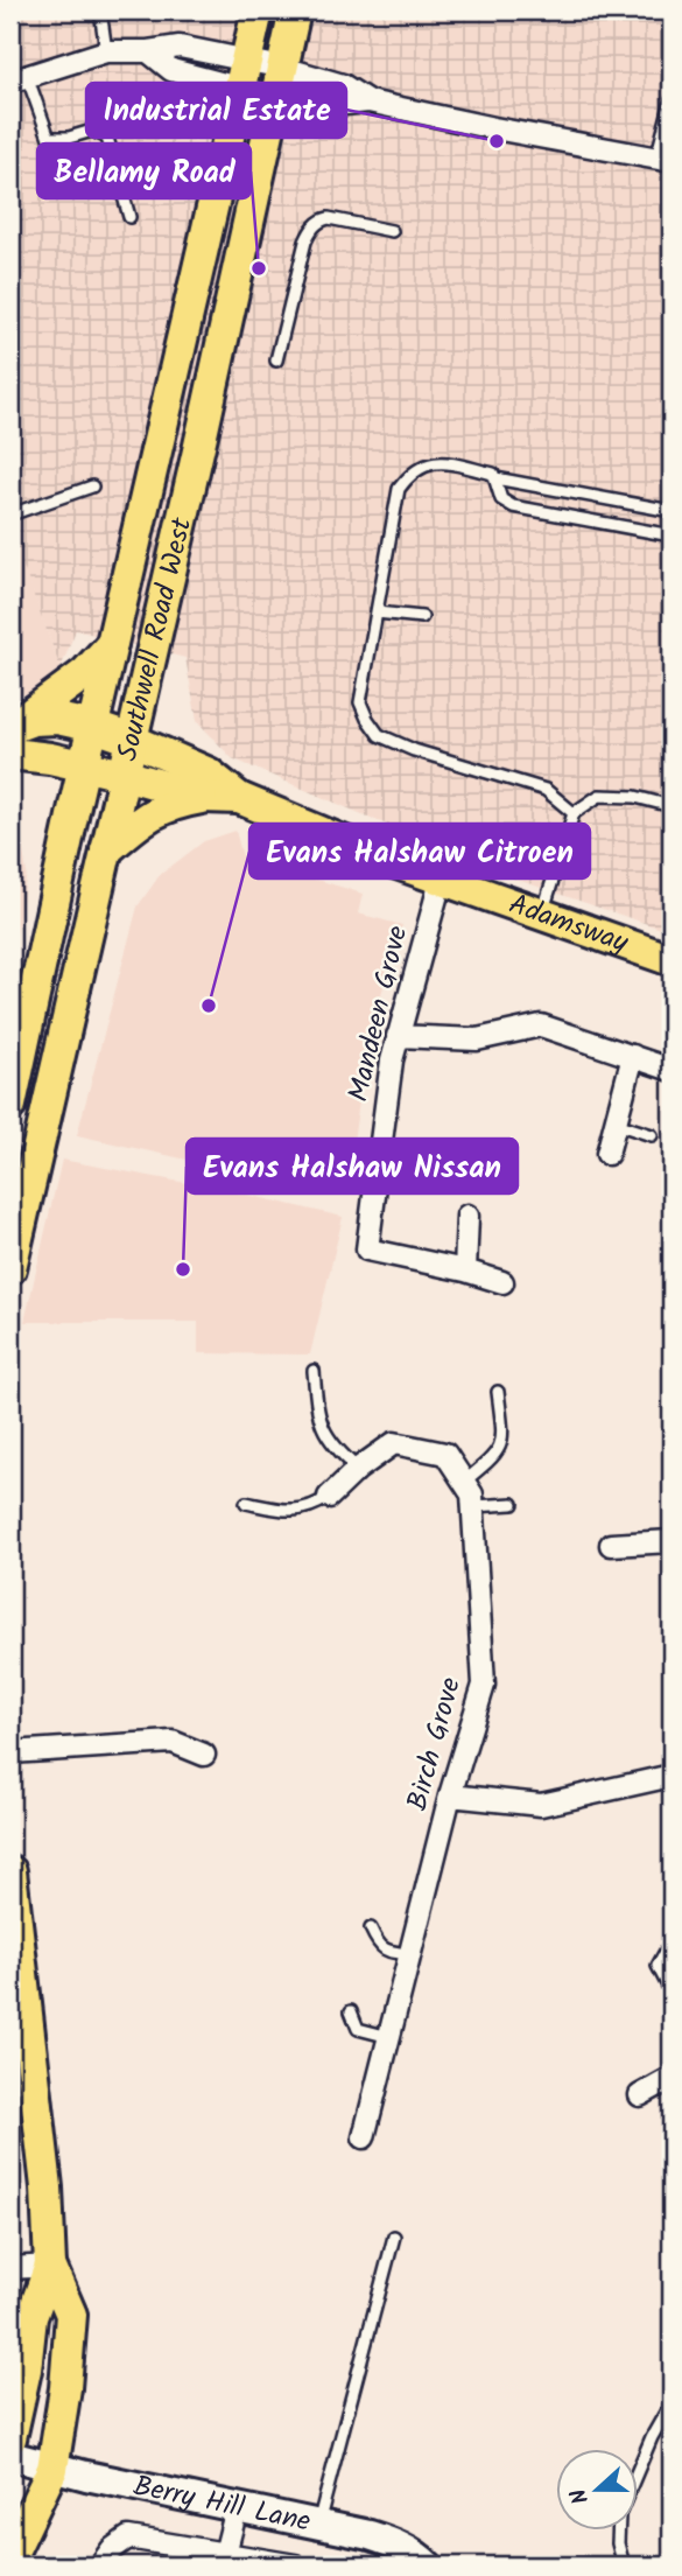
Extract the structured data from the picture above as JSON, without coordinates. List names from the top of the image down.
{
  "streets": {
    "main road": ["Southwell Road West", "Adamsway"],
    "street": ["Mandeen Grove", "Birch Grove", "Berry Hill Lane"]
  },
  "crossings": [
    ["Southwell Road West", "Adamsway"],
    ["Adamsway", "Mandeen Grove"]
  ],
  "places": [
    "Industrial Estate",
    "Bellamy Road",
    "Evans Halshaw Citroen",
    "Evans Halshaw Nissan"
  ],
  "north": "left"
}
